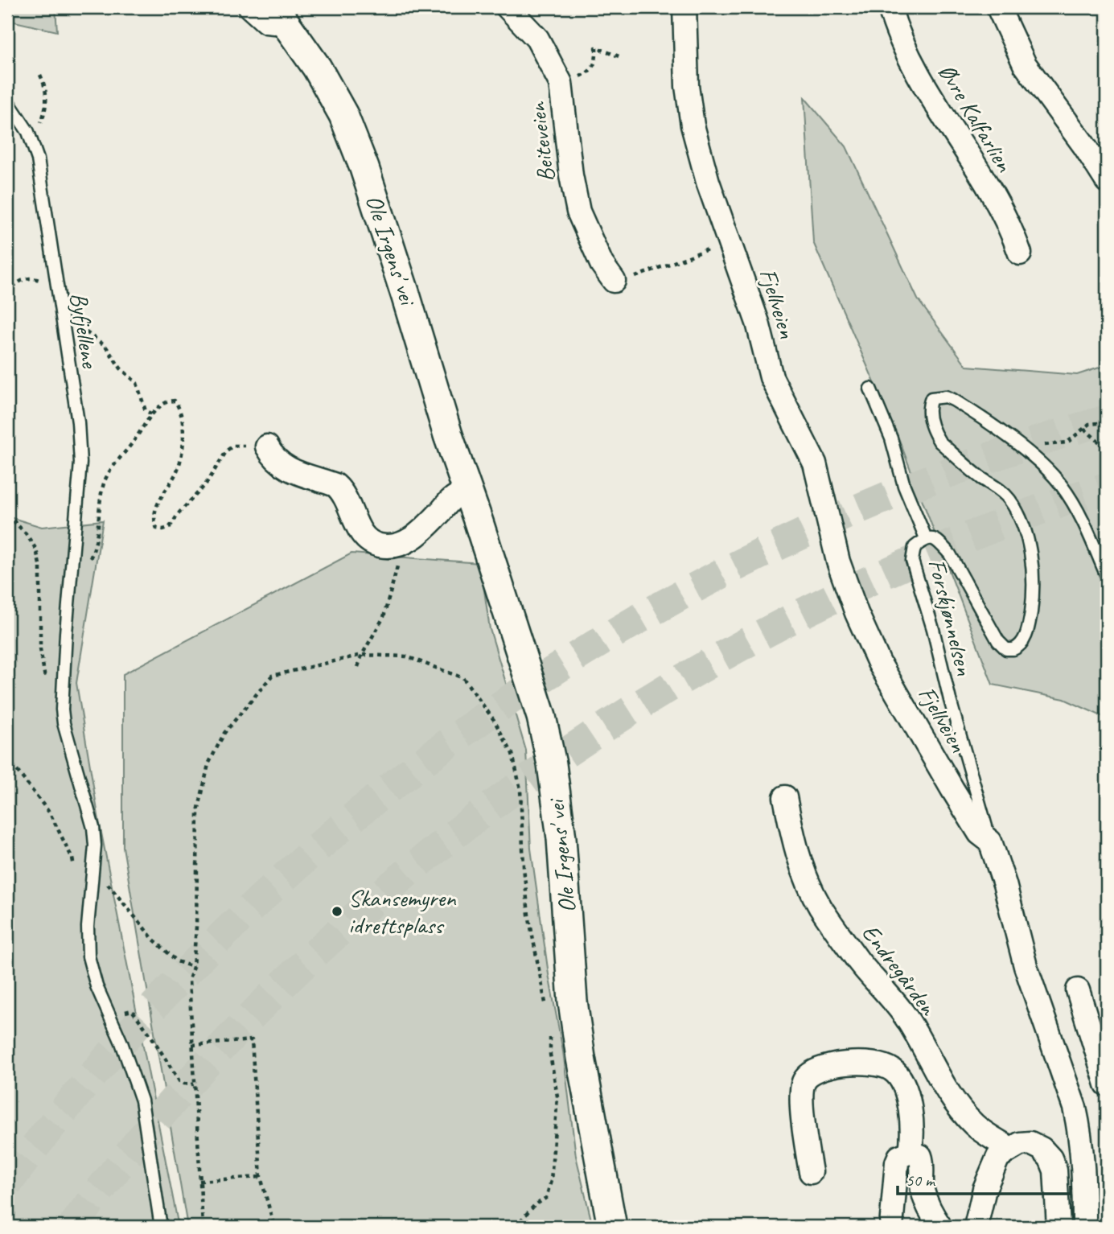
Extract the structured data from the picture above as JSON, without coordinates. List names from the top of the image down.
{
  "streets": {
    "street": [
      "Øvre Kalfarlien",
      "Beiteveien",
      "Ole Irgens' vei",
      "Fjellveien",
      "Endregården"
    ],
    "lane": ["Byfjellene", "Forskjønnelsen"]
  },
  "crossings": [
    ["Fjellveien", "Forskjønnelsen"]
  ],
  "places": ["Skansemyren idrettsplass"],
  "scale_bar": "50 m"
}
